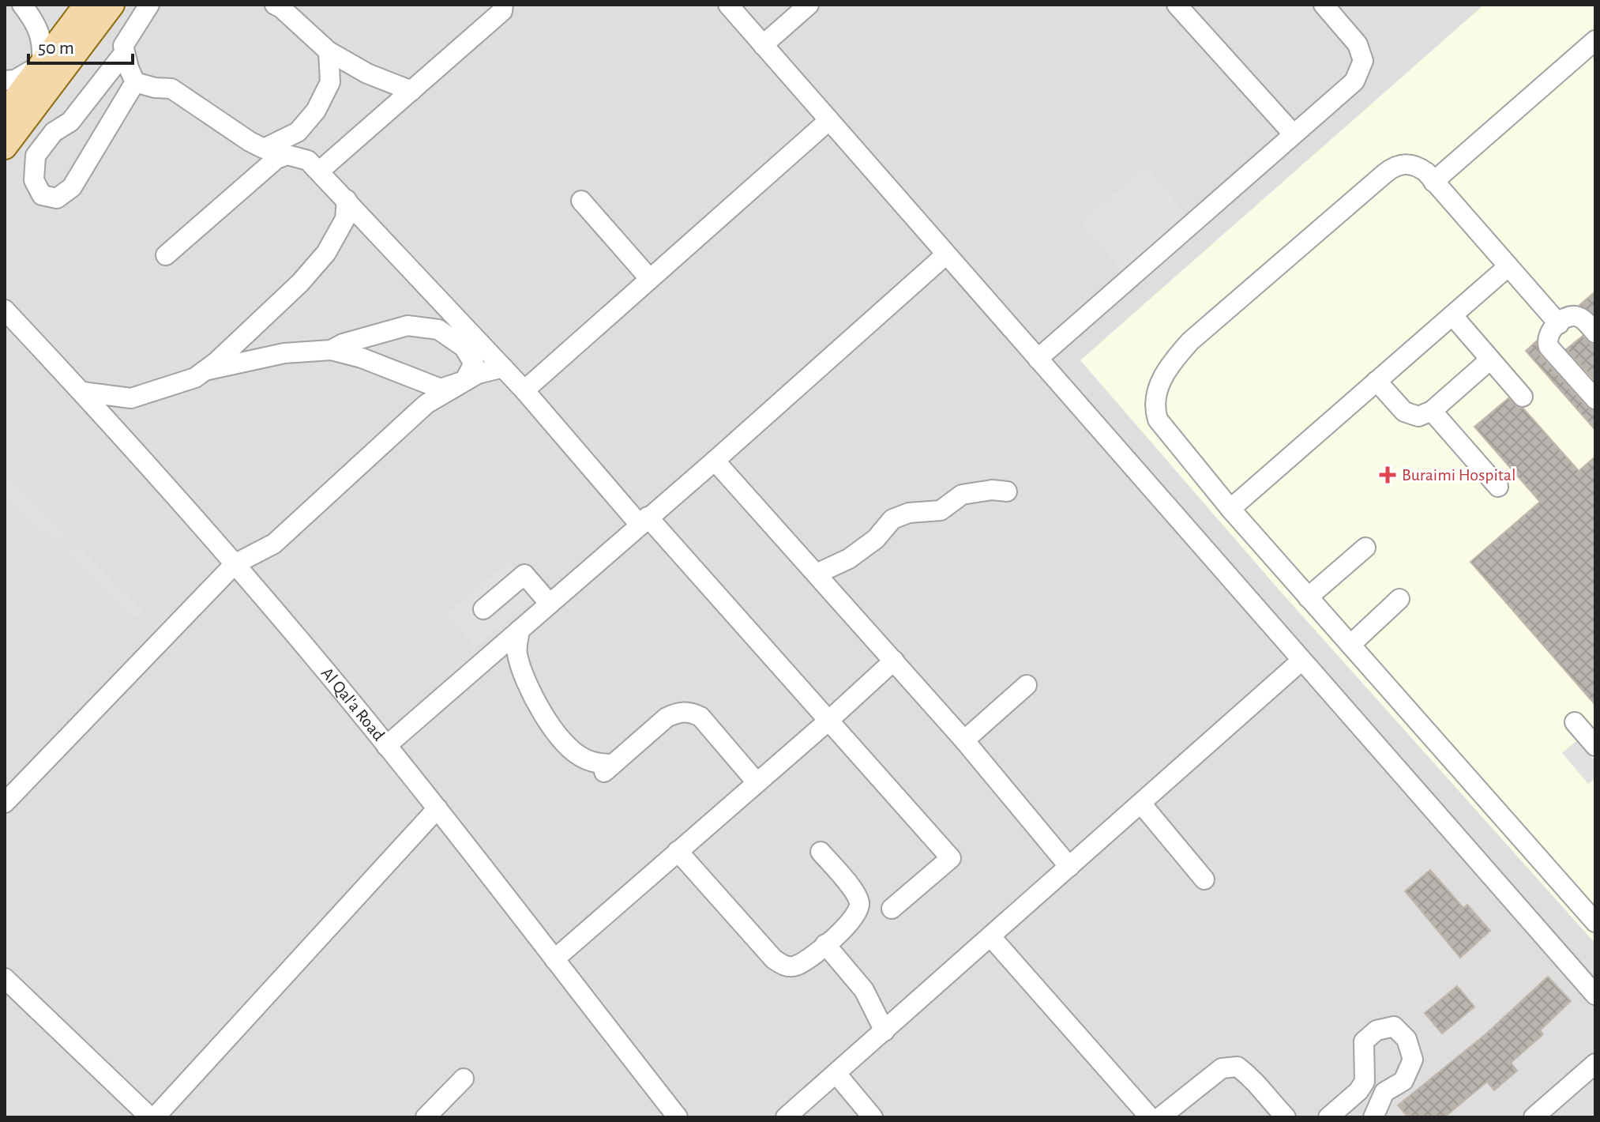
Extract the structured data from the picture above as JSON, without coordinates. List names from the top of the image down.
{
  "streets": {
    "street": ["Al Qal'a Road"]
  },
  "places": {
    "health": ["Buraimi Hospital"]
  },
  "scale_bar": "50 m"
}
